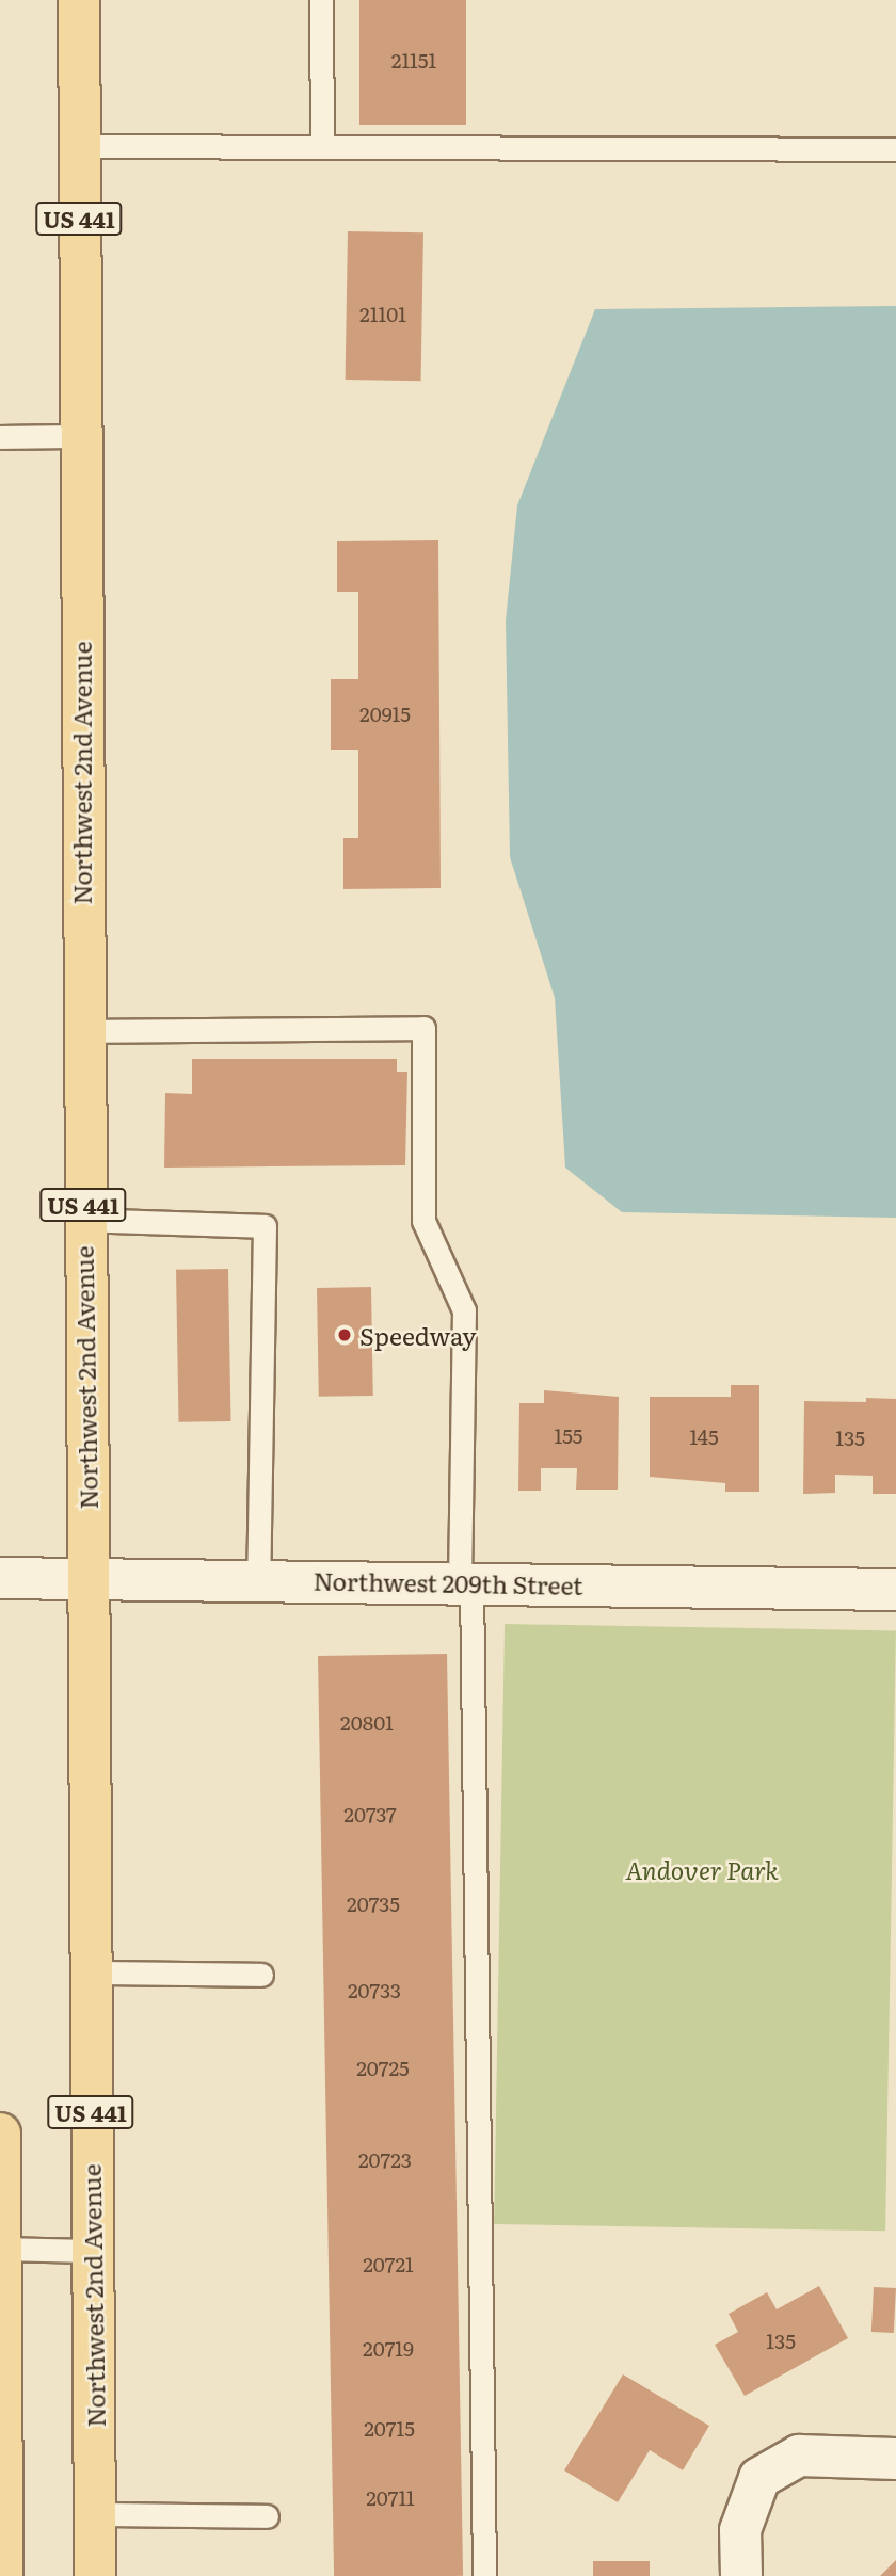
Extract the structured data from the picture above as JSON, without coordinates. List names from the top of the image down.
{
  "streets": {
    "main road": ["US 441", "Northwest 2nd Avenue"],
    "street": ["Northwest 209th Street"]
  },
  "crossings": [
    ["Northwest 2nd Avenue", "Northwest 209th Street"]
  ],
  "parks": ["Andover Park"],
  "places": ["Speedway"],
  "house_numbers": [
    "21151",
    "21101",
    "20915",
    "155",
    "145",
    "135",
    "20801",
    "20737",
    "20735",
    "20733",
    "20725",
    "20723",
    "20721",
    "135",
    "20719",
    "20715",
    "20711"
  ]
}
